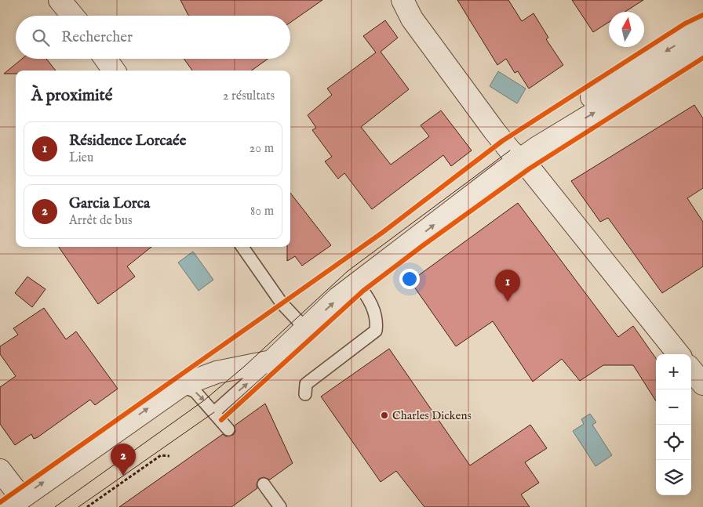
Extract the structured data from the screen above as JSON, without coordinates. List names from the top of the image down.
{
  "places": ["Charles Dickens"],
  "north": "top",
  "page": {
    "search": "Rechercher",
    "heading": ["À proximité", "2 résultats"],
    "list": [
      {
        "mark": "1",
        "name": "Résidence Lorcaée",
        "note": "Lieu",
        "value": "20 m"
      },
      {
        "mark": "2",
        "name": "Garcia Lorca",
        "note": "Arrêt de bus",
        "value": "80 m"
      }
    ],
    "pins": ["1", "2"],
    "map_buttons": ["+", "−"]
  }
}
